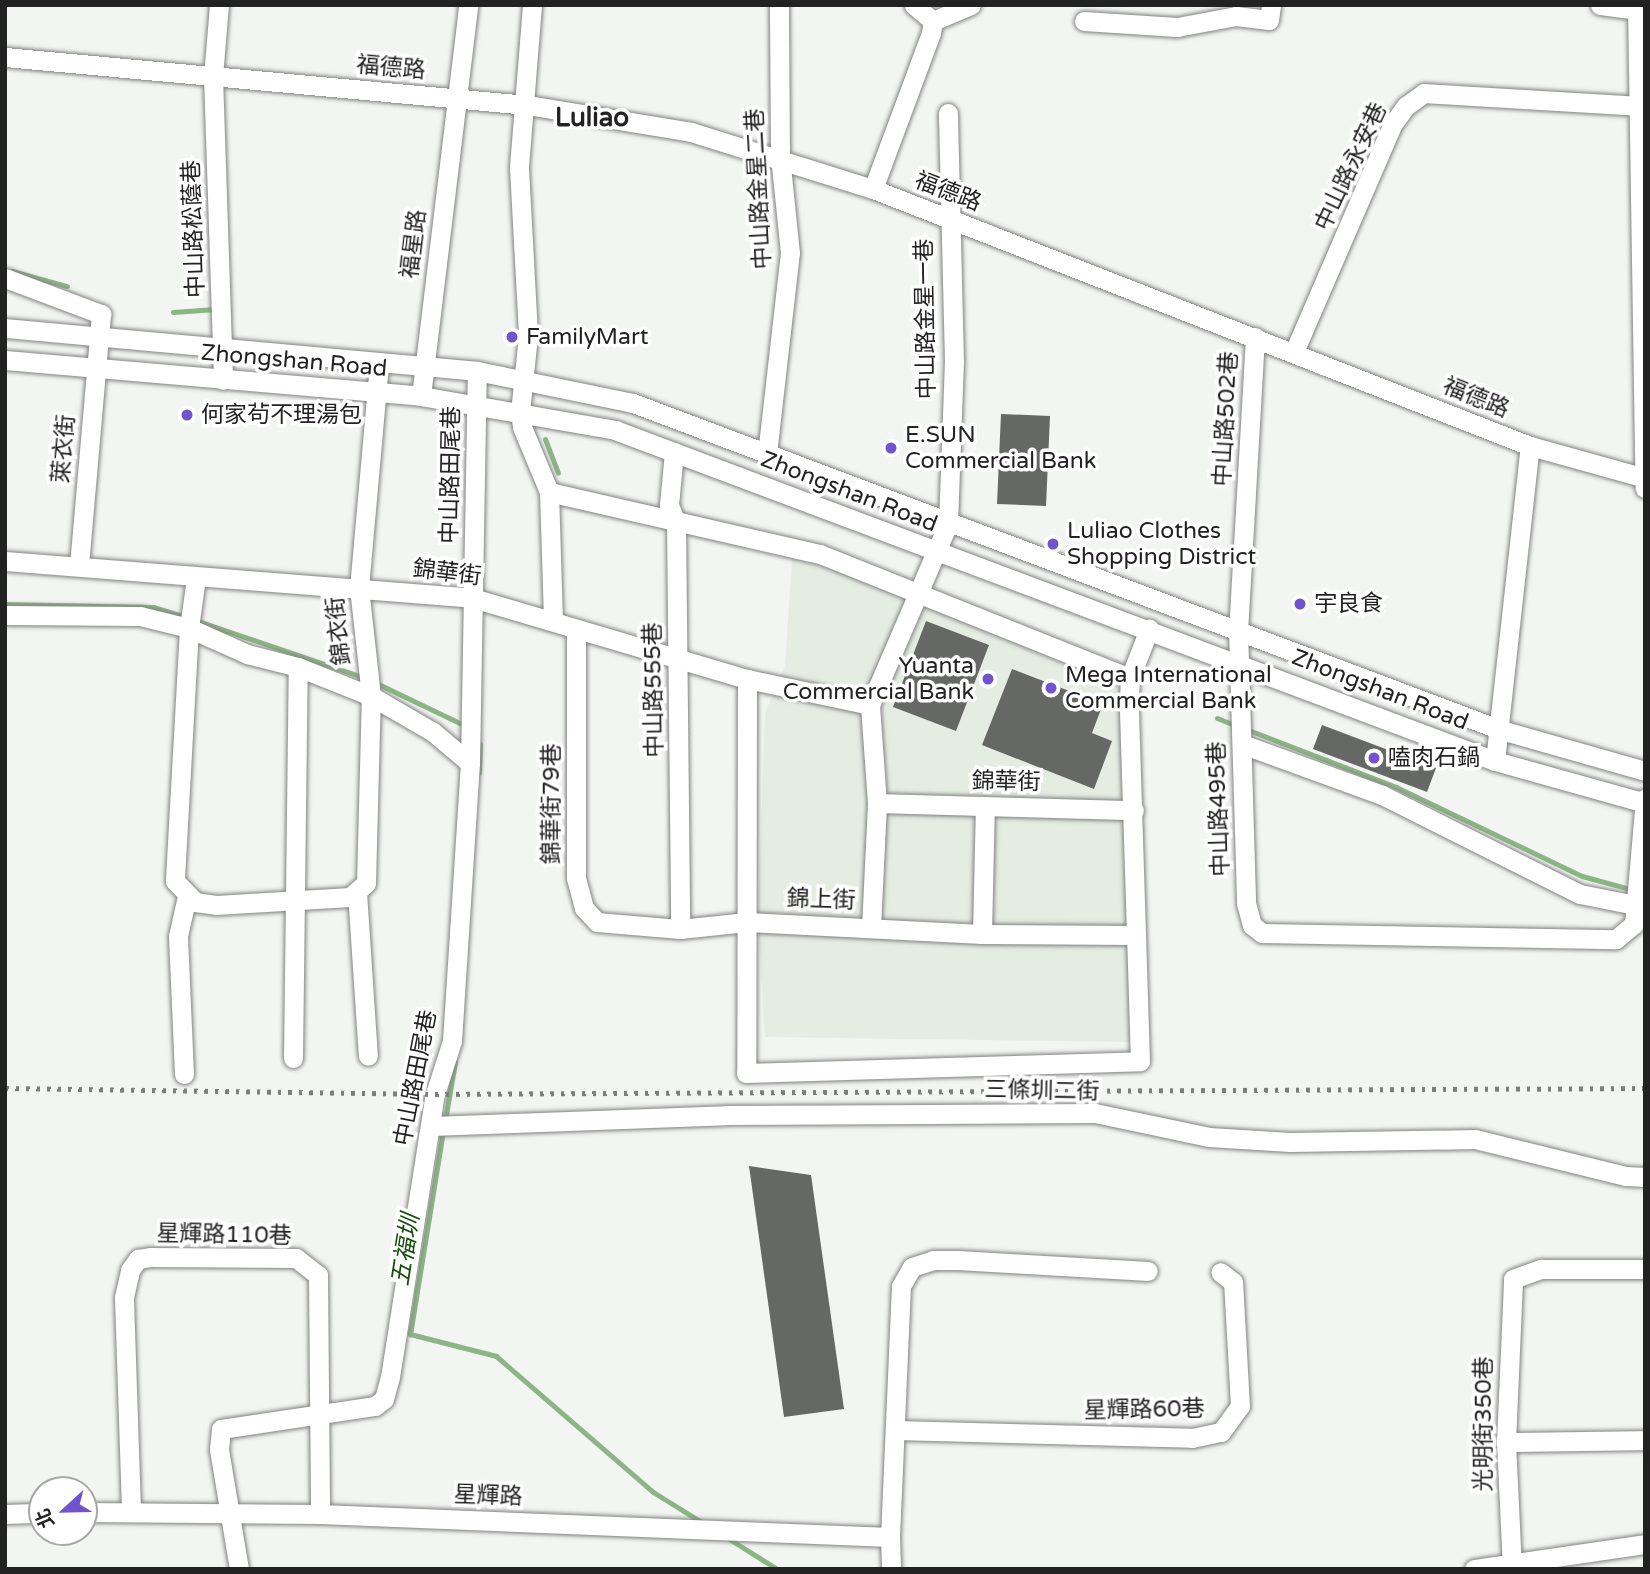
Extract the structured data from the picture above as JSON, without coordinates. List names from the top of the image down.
{
  "streets": {
    "street": [
      "福德路",
      "中山路永安巷",
      "中山路金星二巷",
      "中山路松蔭巷",
      "福星路",
      "中山路金星一巷",
      "Zhongshan Road",
      "中山路502巷",
      "萊衣街",
      "中山路田尾巷",
      "錦華街",
      "錦衣街",
      "中山路555巷",
      "錦華街79巷",
      "中山路495巷",
      "錦上街",
      "三條圳二街",
      "星輝路110巷",
      "星輝路60巷",
      "光明街350巷",
      "星輝路"
    ]
  },
  "crossings": [
    ["福德路", "中山路永安巷"],
    ["福德路", "中山路金星二巷"],
    ["福德路", "中山路松蔭巷"],
    ["福德路", "福星路"],
    ["福德路", "中山路金星一巷"],
    ["福德路", "中山路502巷"],
    ["中山路金星二巷", "Zhongshan Road"],
    ["中山路松蔭巷", "Zhongshan Road"],
    ["福星路", "Zhongshan Road"],
    ["中山路金星一巷", "Zhongshan Road"],
    ["Zhongshan Road", "中山路502巷"],
    ["Zhongshan Road", "萊衣街"],
    ["Zhongshan Road", "中山路田尾巷"],
    ["Zhongshan Road", "錦衣街"],
    ["Zhongshan Road", "中山路555巷"],
    ["Zhongshan Road", "中山路495巷"],
    ["中山路502巷", "中山路495巷"],
    ["萊衣街", "錦華街"],
    ["中山路田尾巷", "錦華街"],
    ["中山路田尾巷", "三條圳二街"],
    ["中山路田尾巷", "星輝路110巷"],
    ["中山路田尾巷", "星輝路"],
    ["錦華街", "錦衣街"],
    ["錦華街", "中山路555巷"],
    ["錦華街", "錦華街79巷"],
    ["中山路555巷", "錦上街"],
    ["錦華街79巷", "錦上街"],
    ["星輝路110巷", "星輝路"]
  ],
  "districts": ["Luliao"],
  "water": ["五福圳"],
  "places": [
    "FamilyMart",
    "何家茍不理湯包",
    "E.SUN Commercial Bank",
    "Luliao Clothes Shopping District",
    "宇良食",
    "Yuanta Commercial Bank",
    "Mega International Commercial Bank",
    "嗑肉石鍋"
  ],
  "north": "left"
}
